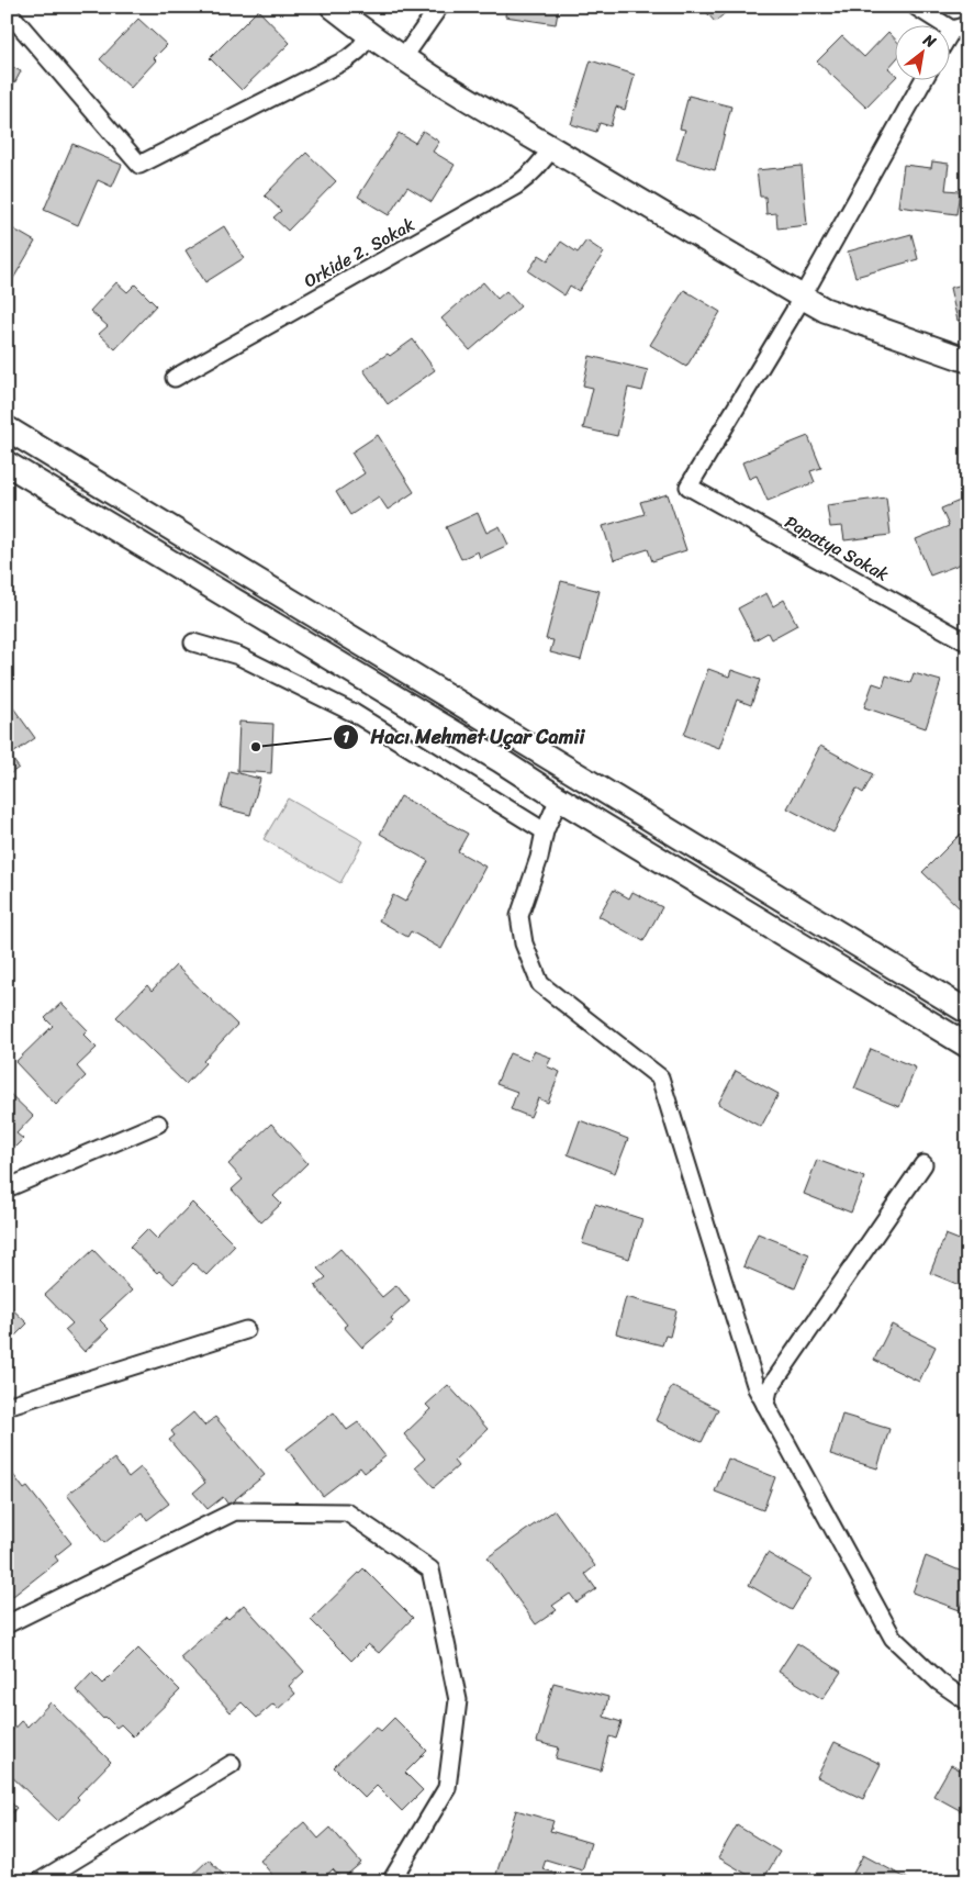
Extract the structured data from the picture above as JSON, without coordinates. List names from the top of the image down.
{
  "streets": {
    "street": ["Orkide 2. Sokak", "Papatya Sokak"]
  },
  "places": ["Hacı Mehmet Uçar Camii"],
  "north": "top right"
}
